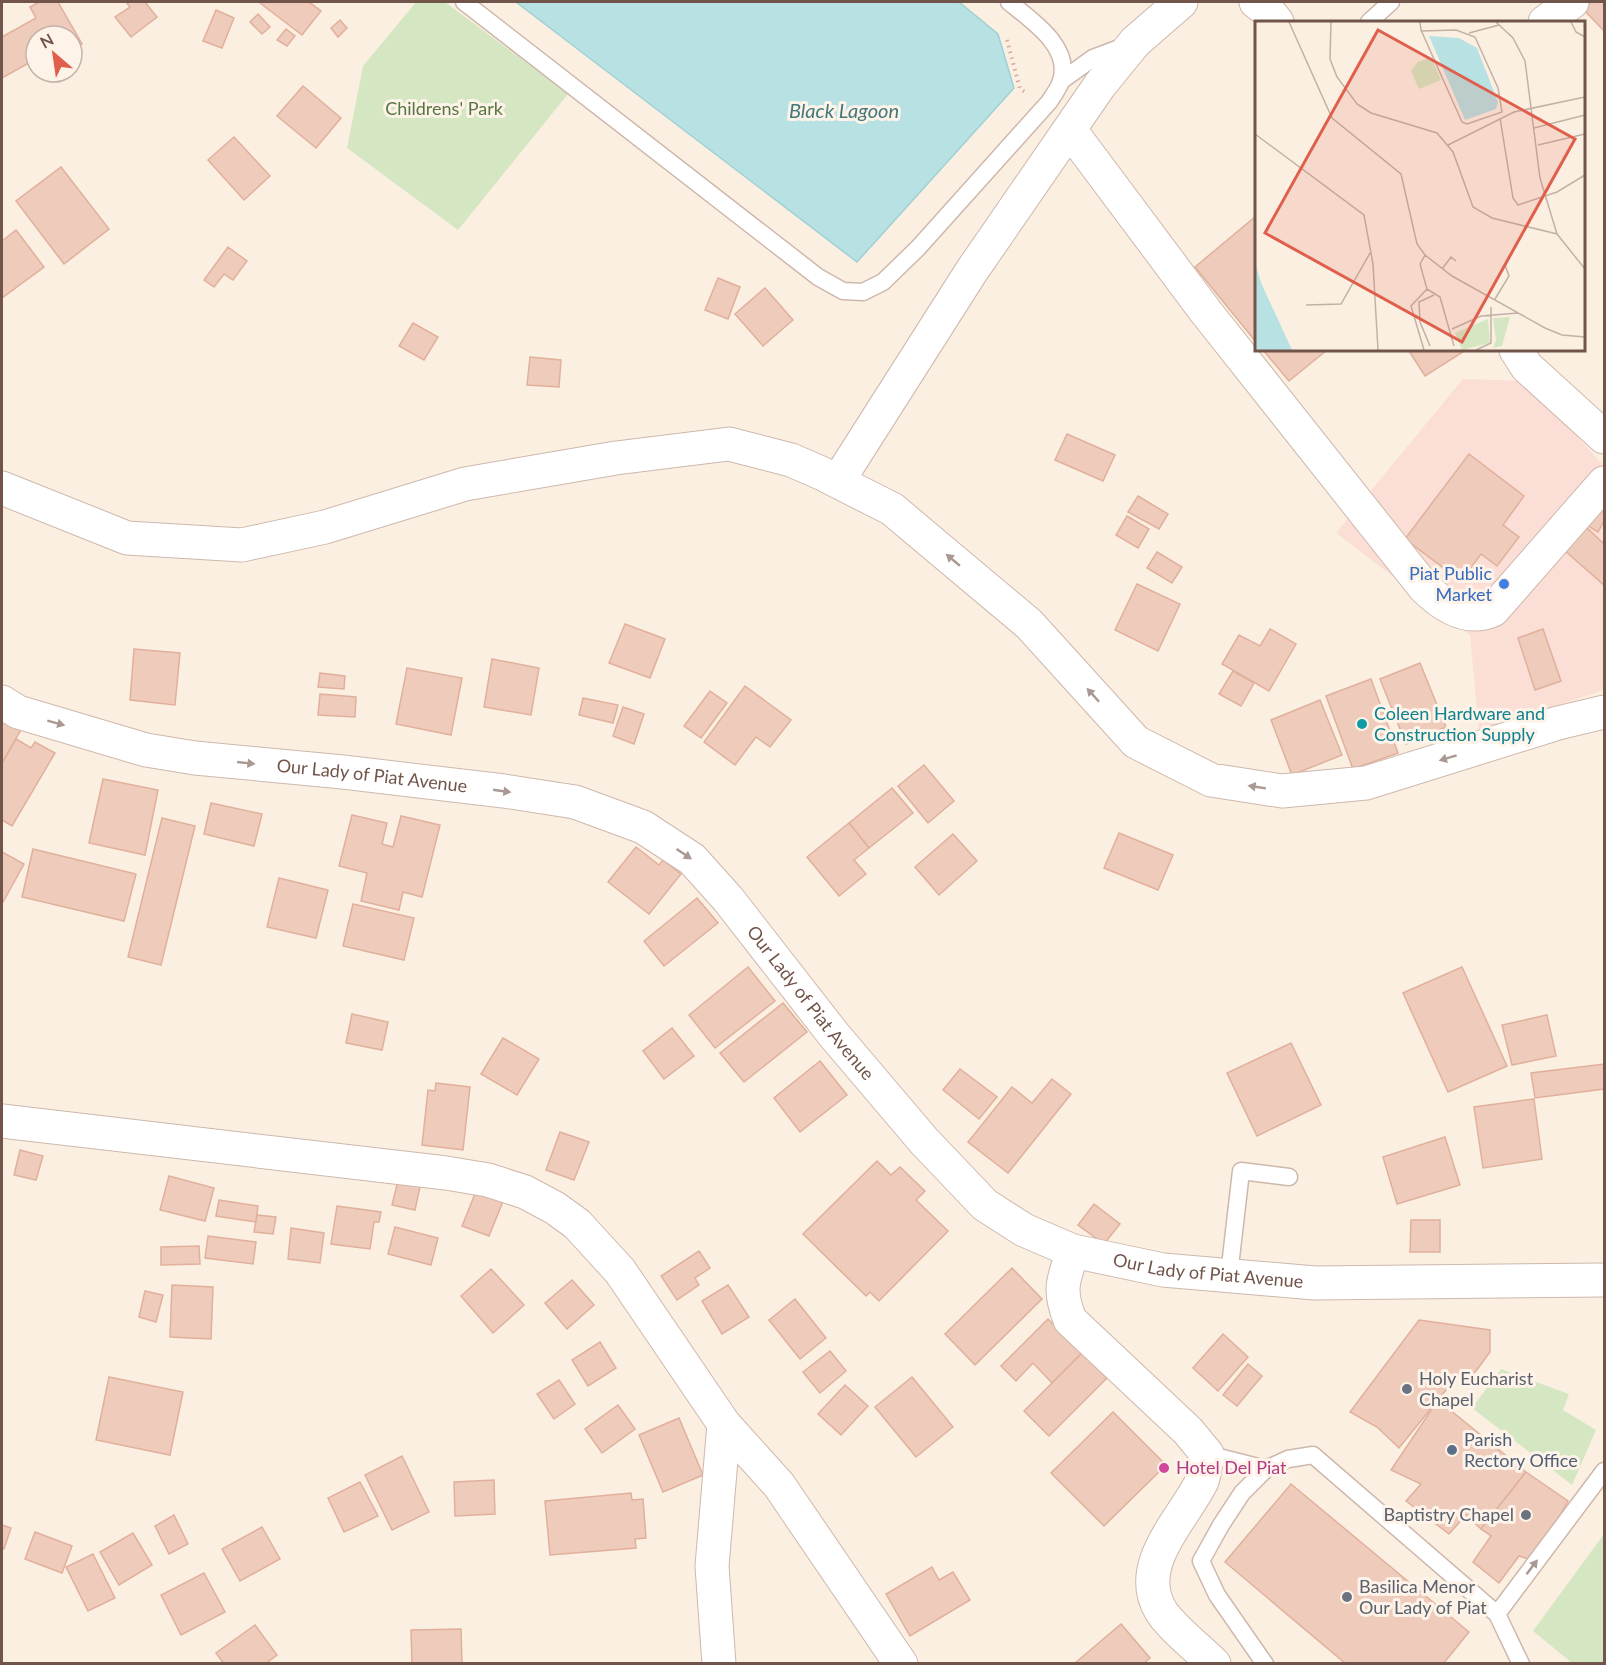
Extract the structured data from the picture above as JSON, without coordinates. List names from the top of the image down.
{
  "streets": {
    "street": ["Our Lady of Piat Avenue"]
  },
  "one_way": ["Our Lady of Piat Avenue"],
  "water": ["Black Lagoon"],
  "parks": ["Childrens' Park"],
  "places": [
    "Piat Public Market",
    "Coleen Hardware and Construction Supply",
    "Holy Eucharist Chapel",
    "Parish Rectory Office",
    "Hotel Del Piat",
    "Baptistry Chapel",
    "Basilica Menor Our Lady of Piat"
  ],
  "north": "top left"
}
